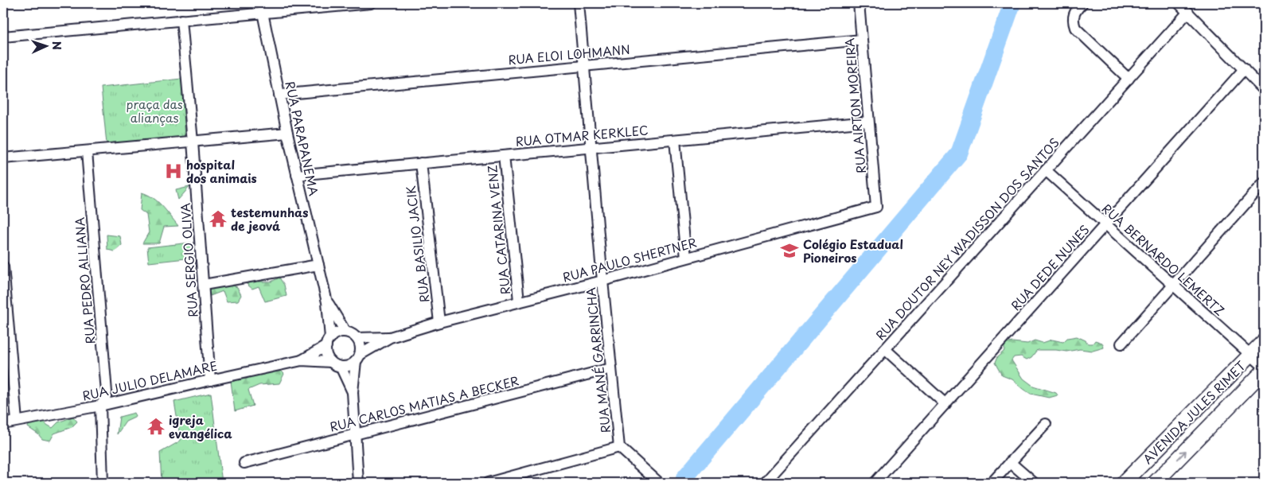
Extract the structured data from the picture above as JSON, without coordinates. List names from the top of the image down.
{
  "streets": {
    "main road": ["AVENIDA JULES RIMET"],
    "street": [
      "RUA ELOI LOHMANN",
      "RUA AIRTON MOREIRA",
      "RUA OTMAR KERKLEC",
      "RUA PARAPANEMA",
      "RUA CATARINA VENZ",
      "RUA DOUTOR NEY WADISSON DOS SANTOS",
      "RUA BASILIO JACIK",
      "RUA PAULO SHERTNER",
      "RUA BERNARDO LEMERTZ",
      "RUA SERGIO OLIVA",
      "RUA DEDE NUNES",
      "RUA PEDRO ALLIANA",
      "RUA MANÉ GARRINCHA",
      "RUA JULIO DELAMARE",
      "RUA CARLOS MATIAS A BECKER"
    ]
  },
  "crossings": [
    ["RUA ELOI LOHMANN", "RUA AIRTON MOREIRA"],
    ["RUA ELOI LOHMANN", "RUA PARAPANEMA"],
    ["RUA ELOI LOHMANN", "RUA MANÉ GARRINCHA"],
    ["RUA AIRTON MOREIRA", "RUA OTMAR KERKLEC"],
    ["RUA AIRTON MOREIRA", "RUA PAULO SHERTNER"],
    ["RUA OTMAR KERKLEC", "RUA PARAPANEMA"],
    ["RUA OTMAR KERKLEC", "RUA CATARINA VENZ"],
    ["RUA OTMAR KERKLEC", "RUA BASILIO JACIK"],
    ["RUA OTMAR KERKLEC", "RUA MANÉ GARRINCHA"],
    ["RUA PARAPANEMA", "RUA PAULO SHERTNER"],
    ["RUA PARAPANEMA", "RUA JULIO DELAMARE"],
    ["RUA CATARINA VENZ", "RUA PAULO SHERTNER"],
    ["RUA DOUTOR NEY WADISSON DOS SANTOS", "RUA BERNARDO LEMERTZ"],
    ["RUA BASILIO JACIK", "RUA PAULO SHERTNER"],
    ["RUA PAULO SHERTNER", "RUA MANÉ GARRINCHA"],
    ["RUA PAULO SHERTNER", "RUA JULIO DELAMARE"],
    ["RUA BERNARDO LEMERTZ", "RUA DEDE NUNES"],
    ["RUA BERNARDO LEMERTZ", "AVENIDA JULES RIMET"],
    ["RUA SERGIO OLIVA", "RUA JULIO DELAMARE"],
    ["RUA PEDRO ALLIANA", "RUA JULIO DELAMARE"],
    ["RUA MANÉ GARRINCHA", "RUA CARLOS MATIAS A BECKER"]
  ],
  "parks": ["praça das alianças"],
  "places": {
    "hospital": ["hospital dos animais"],
    "temple": ["testemunhas de jeová", "igreja evangélica"],
    "school or university": ["Colégio Estadual Pioneiros"]
  },
  "north": "right"
}
